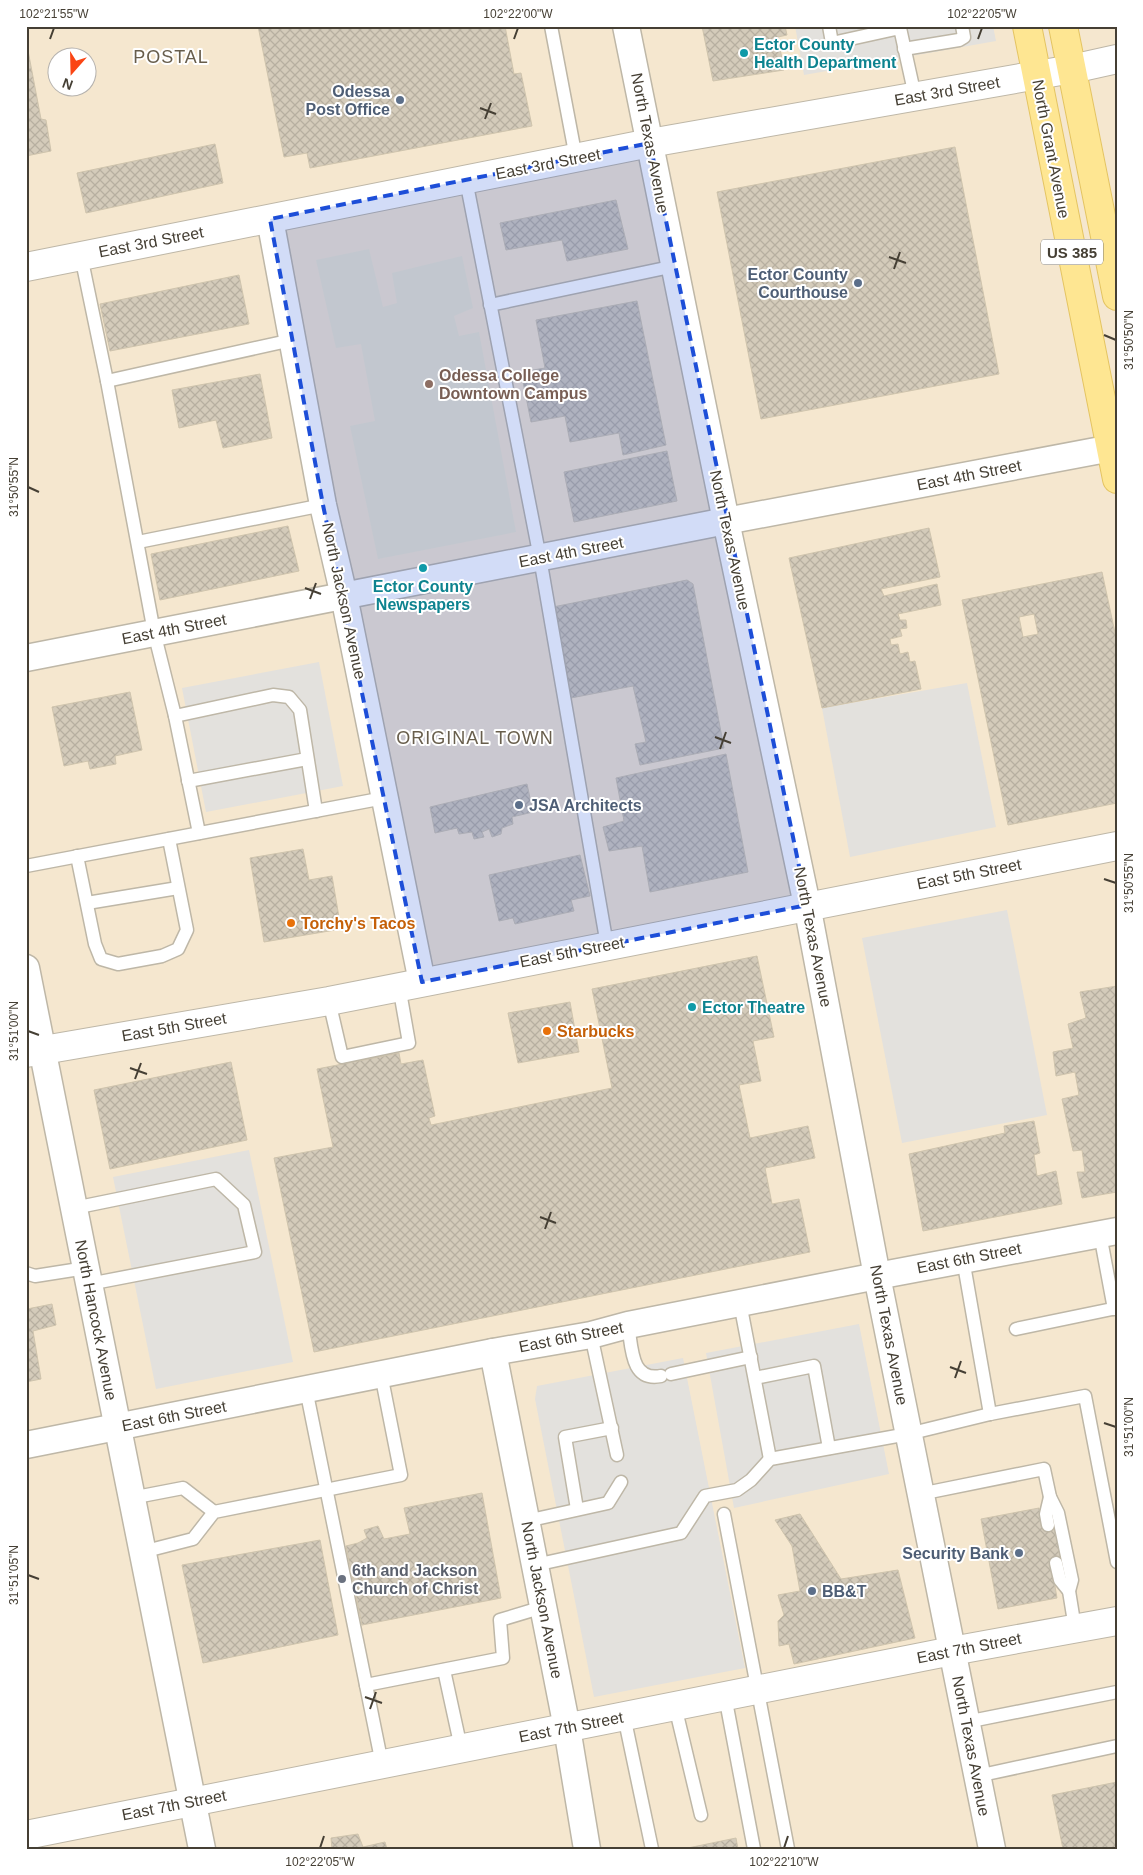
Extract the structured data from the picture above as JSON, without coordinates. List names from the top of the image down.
{
  "streets": {
    "main road": ["North Grant Avenue", "US 385"],
    "street": [
      "East 3rd Street",
      "North Texas Avenue",
      "East 4th Street",
      "North Jackson Avenue",
      "East 5th Street",
      "East 6th Street",
      "North Hancock Avenue",
      "East 7th Street"
    ]
  },
  "crossings": [
    ["East 3rd Street", "North Texas Avenue"],
    ["East 3rd Street", "North Grant Avenue"],
    ["East 3rd Street", "US 385"],
    ["East 3rd Street", "North Jackson Avenue"],
    ["North Texas Avenue", "East 4th Street"],
    ["North Texas Avenue", "East 5th Street"],
    ["North Texas Avenue", "East 6th Street"],
    ["North Texas Avenue", "East 7th Street"],
    ["North Grant Avenue", "East 4th Street"],
    ["East 4th Street", "North Jackson Avenue"],
    ["North Jackson Avenue", "East 5th Street"],
    ["North Jackson Avenue", "East 6th Street"],
    ["North Jackson Avenue", "East 7th Street"],
    ["East 5th Street", "North Hancock Avenue"],
    ["East 6th Street", "North Hancock Avenue"],
    ["North Hancock Avenue", "East 7th Street"]
  ],
  "districts": ["POSTAL", "ORIGINAL TOWN"],
  "places": [
    "Ector County Health Department",
    "Odessa Post Office",
    "Ector County Courthouse",
    "Odessa College Downtown Campus",
    "Ector County Newspapers",
    "JSA Architects",
    "Torchy's Tacos",
    "Ector Theatre",
    "Starbucks",
    "Security Bank",
    "6th and Jackson Church of Christ",
    "BB&T"
  ],
  "north": "bottom",
  "coordinates": [
    "102°21'55\"W",
    "102°22'00\"W",
    "102°22'05\"W",
    "31°50'50\"N",
    "31°50'55\"N",
    "31°51'00\"N",
    "31°51'05\"N",
    "102°22'10\"W"
  ]
}
